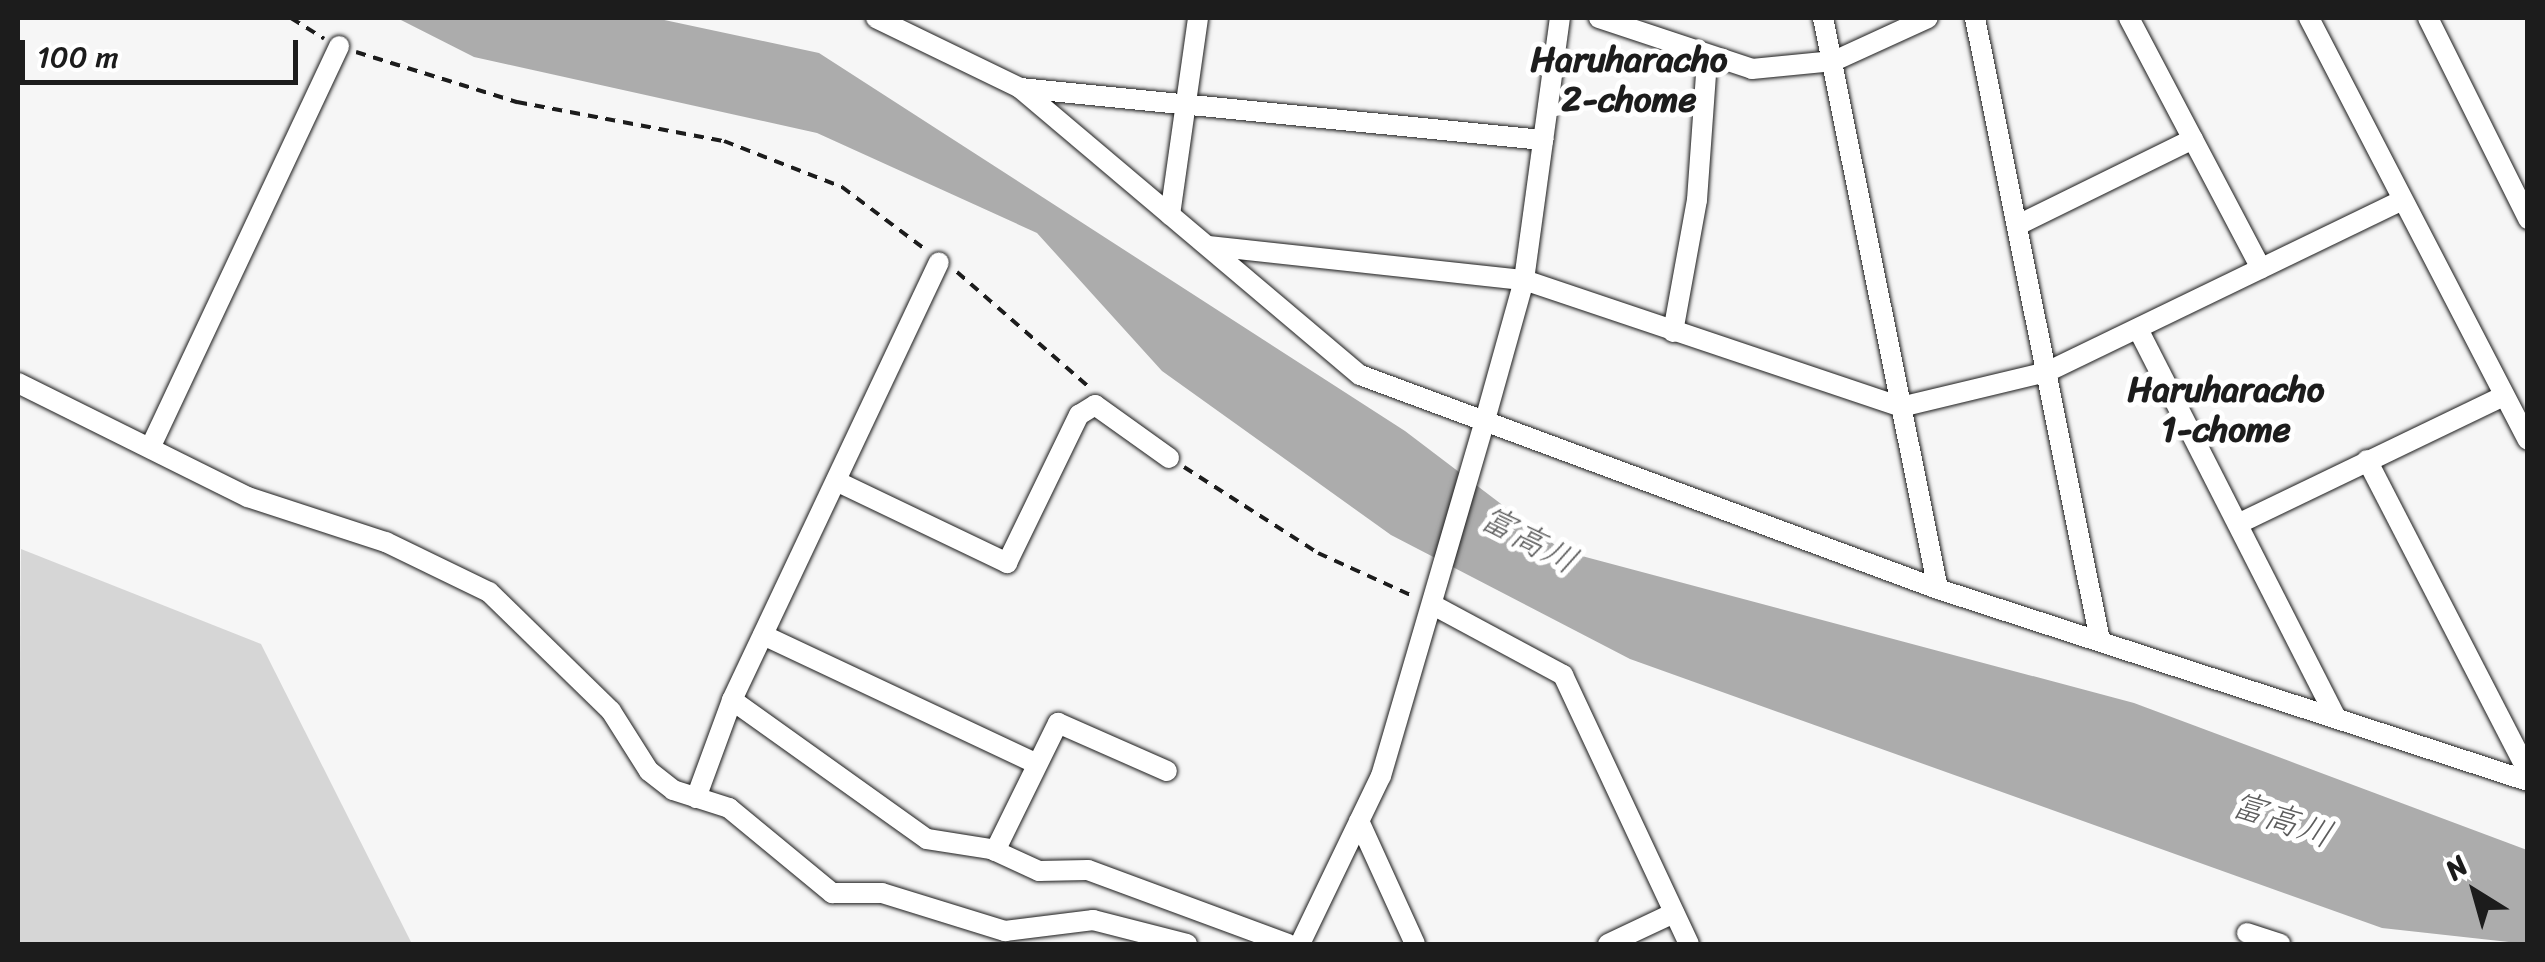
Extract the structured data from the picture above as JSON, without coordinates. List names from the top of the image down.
{
  "districts": ["Haruharacho 2-chome", "Haruharacho 1-chome"],
  "water": ["富高川"],
  "scale_bar": "100 m",
  "north": "top left"
}
